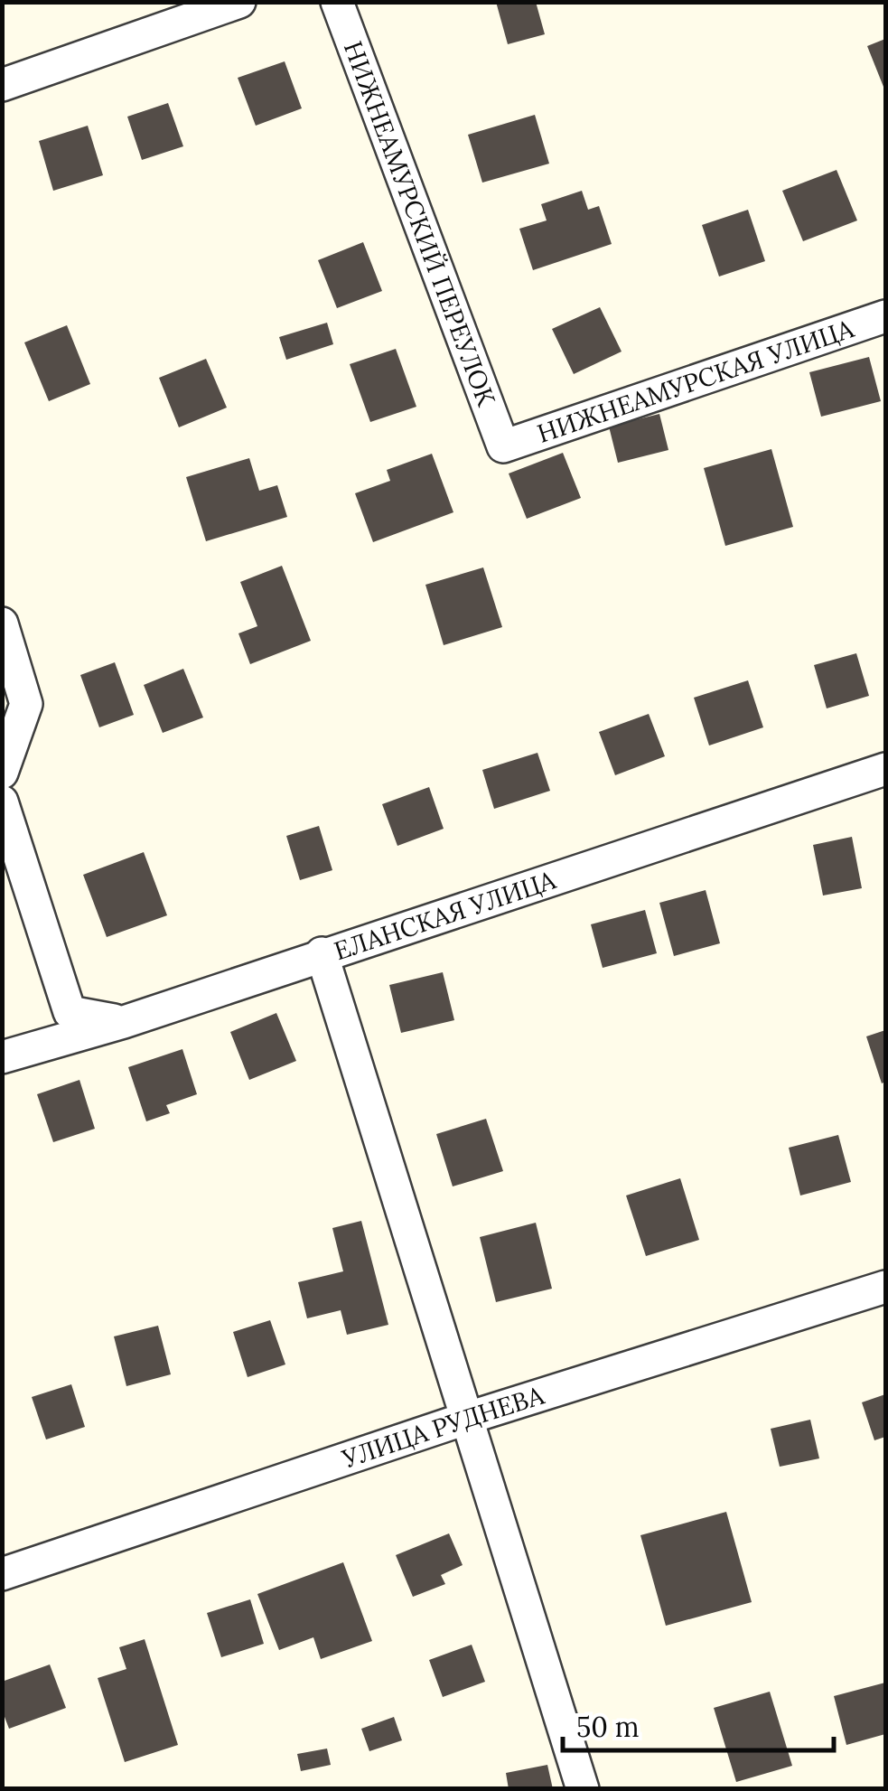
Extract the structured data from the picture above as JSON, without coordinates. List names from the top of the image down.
{
  "streets": {
    "street": [
      "НИЖНЕАМУРСКИЙ ПЕРЕУЛОК",
      "НИЖНЕАМУРСКАЯ УЛИЦА",
      "ЕЛАНСКАЯ УЛИЦА",
      "УЛИЦА РУДНЕВА"
    ]
  },
  "crossings": [
    ["НИЖНЕАМУРСКИЙ ПЕРЕУЛОК", "НИЖНЕАМУРСКАЯ УЛИЦА"]
  ],
  "scale_bar": "50 m"
}
